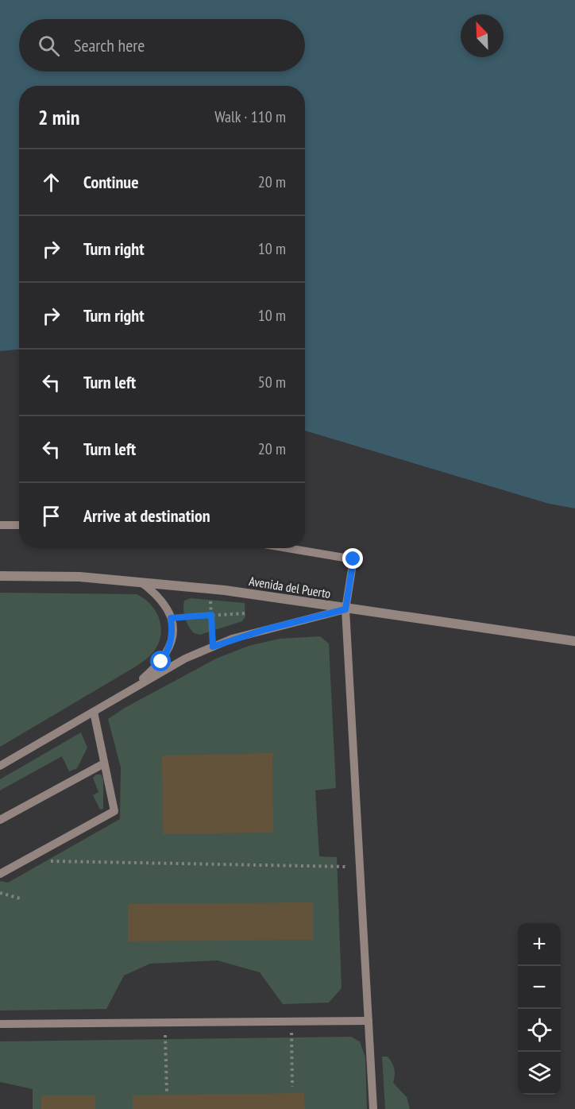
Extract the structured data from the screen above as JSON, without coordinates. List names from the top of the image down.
{
  "streets": {
    "street": ["Avenida del Puerto"]
  },
  "north": "top left",
  "page": {
    "search": "Search here",
    "heading": ["2 min", "Walk · 110 m"],
    "list": [
      ["Continue", "20 m"],
      ["Turn right", "10 m"],
      ["Turn right", "10 m"],
      ["Turn left", "50 m"],
      ["Turn left", "20 m"],
      "Arrive at destination"
    ],
    "map_buttons": ["+", "−"]
  }
}
